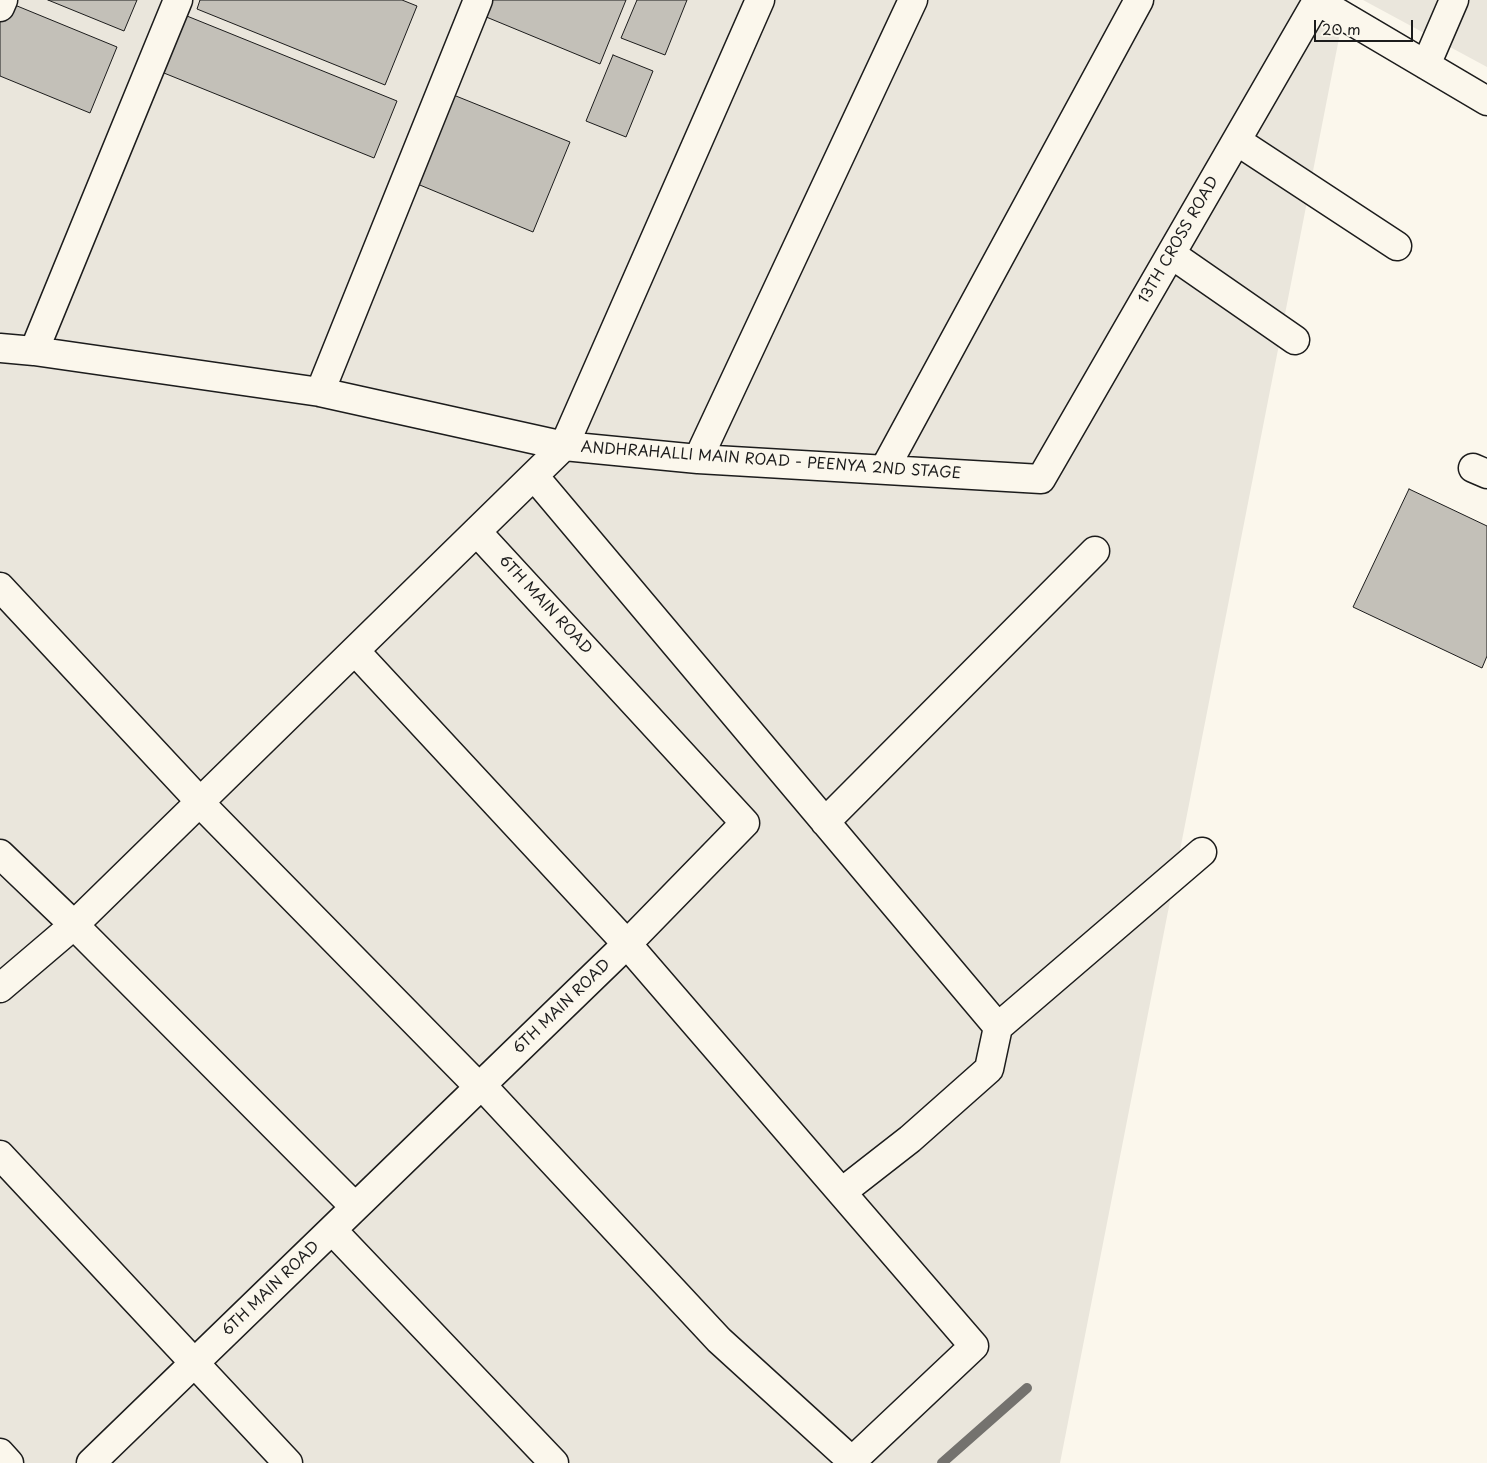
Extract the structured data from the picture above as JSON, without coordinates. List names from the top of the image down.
{
  "streets": {
    "street": ["13TH CROSS ROAD", "ANDHRAHALLI MAIN ROAD - PEENYA 2ND STAGE", "6TH MAIN ROAD"]
  },
  "crossings": [
    ["13TH CROSS ROAD", "ANDHRAHALLI MAIN ROAD - PEENYA 2ND STAGE"]
  ],
  "scale_bar": "20 m"
}
